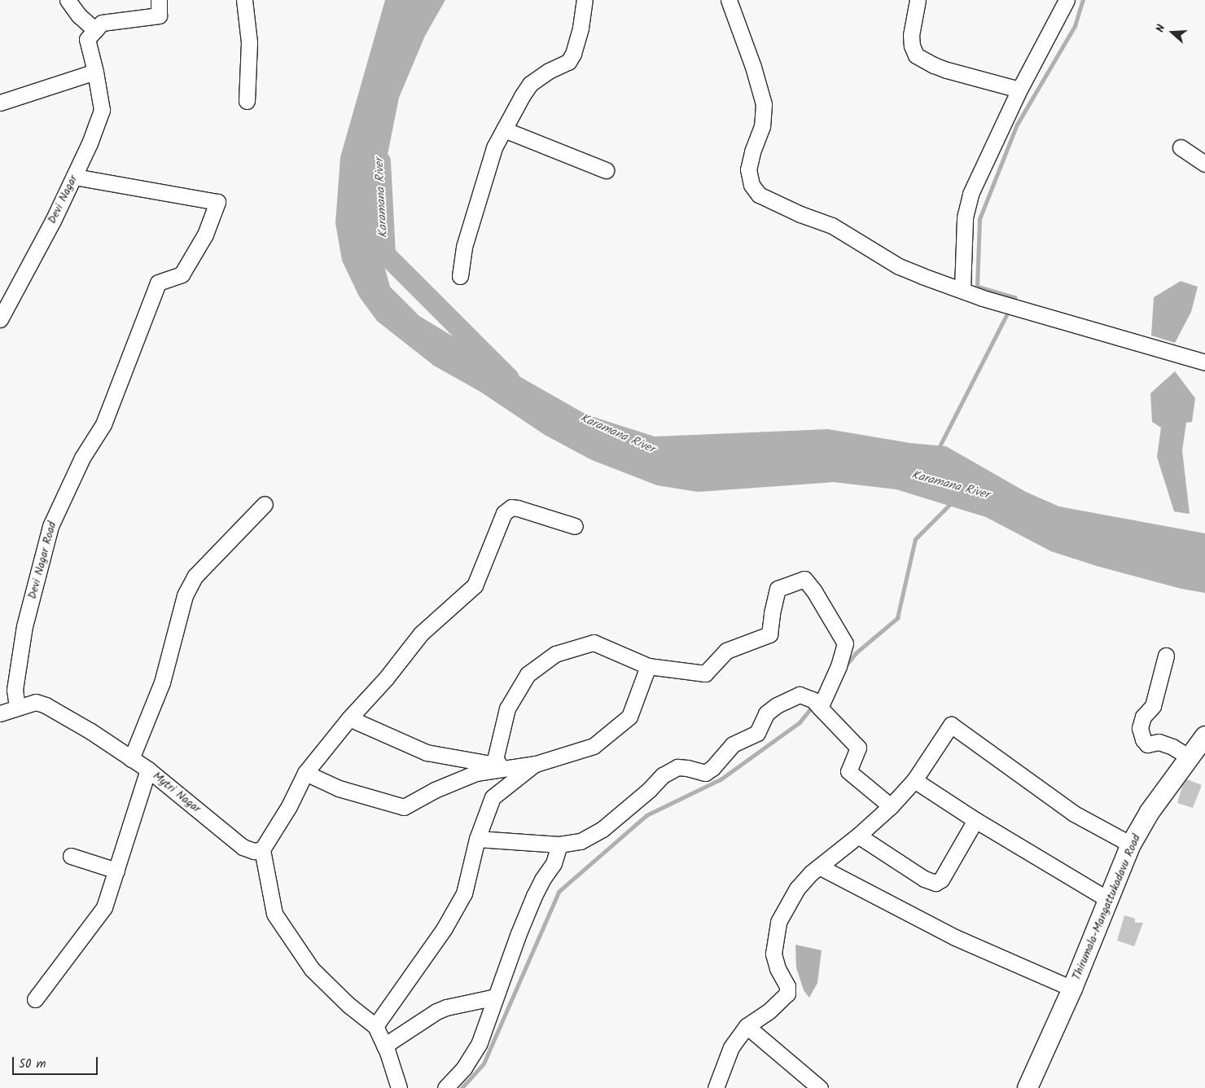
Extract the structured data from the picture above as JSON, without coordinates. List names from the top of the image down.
{
  "streets": {
    "main road": ["Thirumala-Mangattukadavu Road"],
    "street": ["Devi Nagar", "Devi Nagar Road", "Mytri Nagar"]
  },
  "crossings": [
    ["Devi Nagar", "Devi Nagar Road"],
    ["Devi Nagar Road", "Mytri Nagar"]
  ],
  "water": ["Karamana River"],
  "scale_bar": "50 m",
  "north": "left"
}
